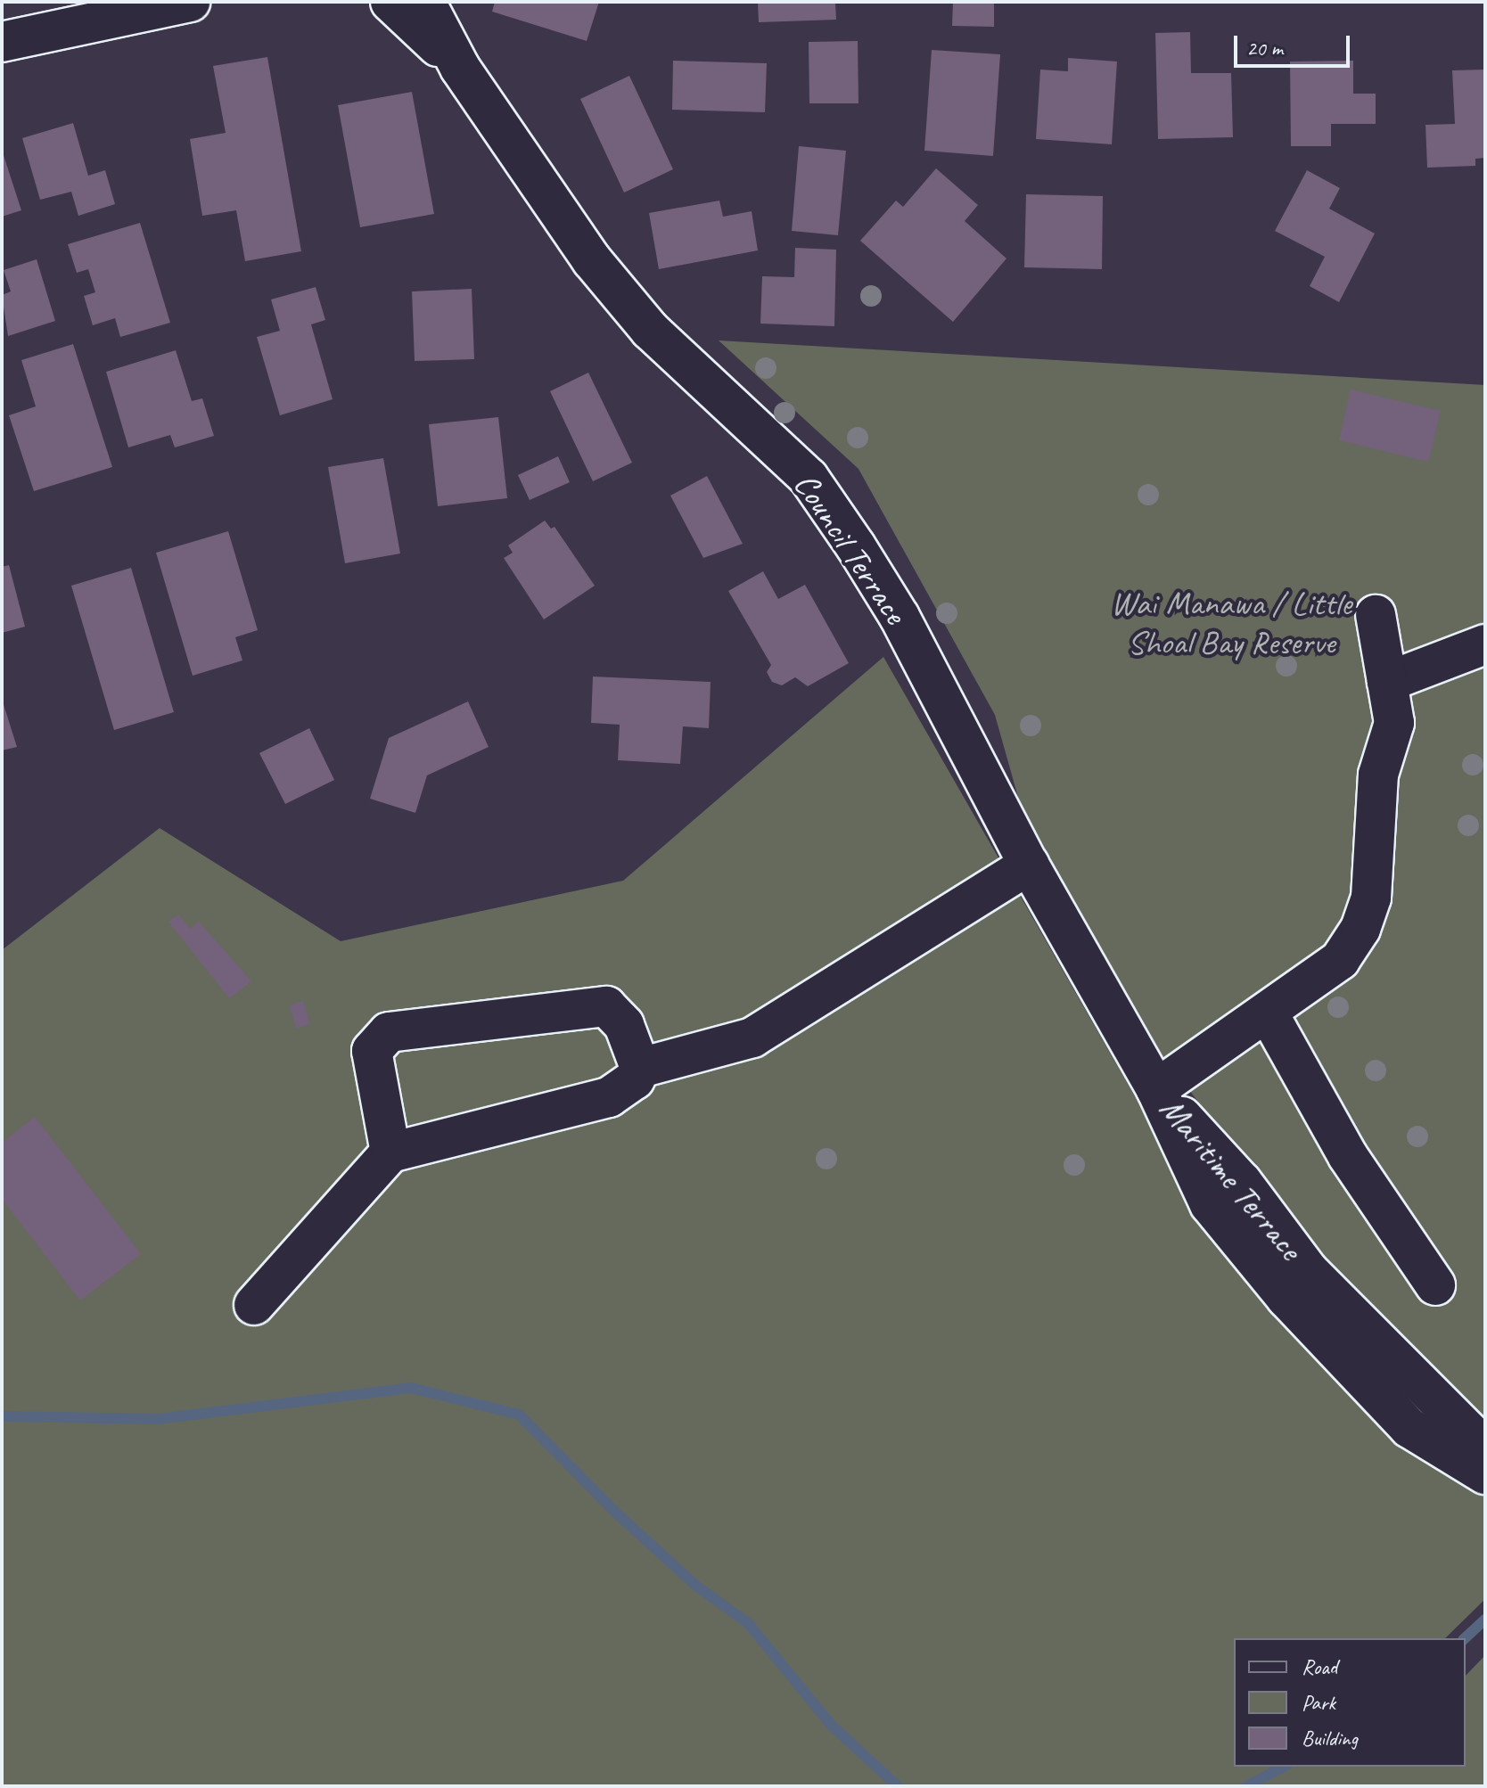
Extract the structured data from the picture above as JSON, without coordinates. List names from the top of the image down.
{
  "streets": {
    "street": ["Council Terrace", "Maritime Terrace"]
  },
  "crossings": [
    ["Council Terrace", "Maritime Terrace"]
  ],
  "parks": ["Wai Manawa / Little Shoal Bay Reserve"],
  "legend": ["Road", "Park", "Building"],
  "scale_bar": "20 m"
}
